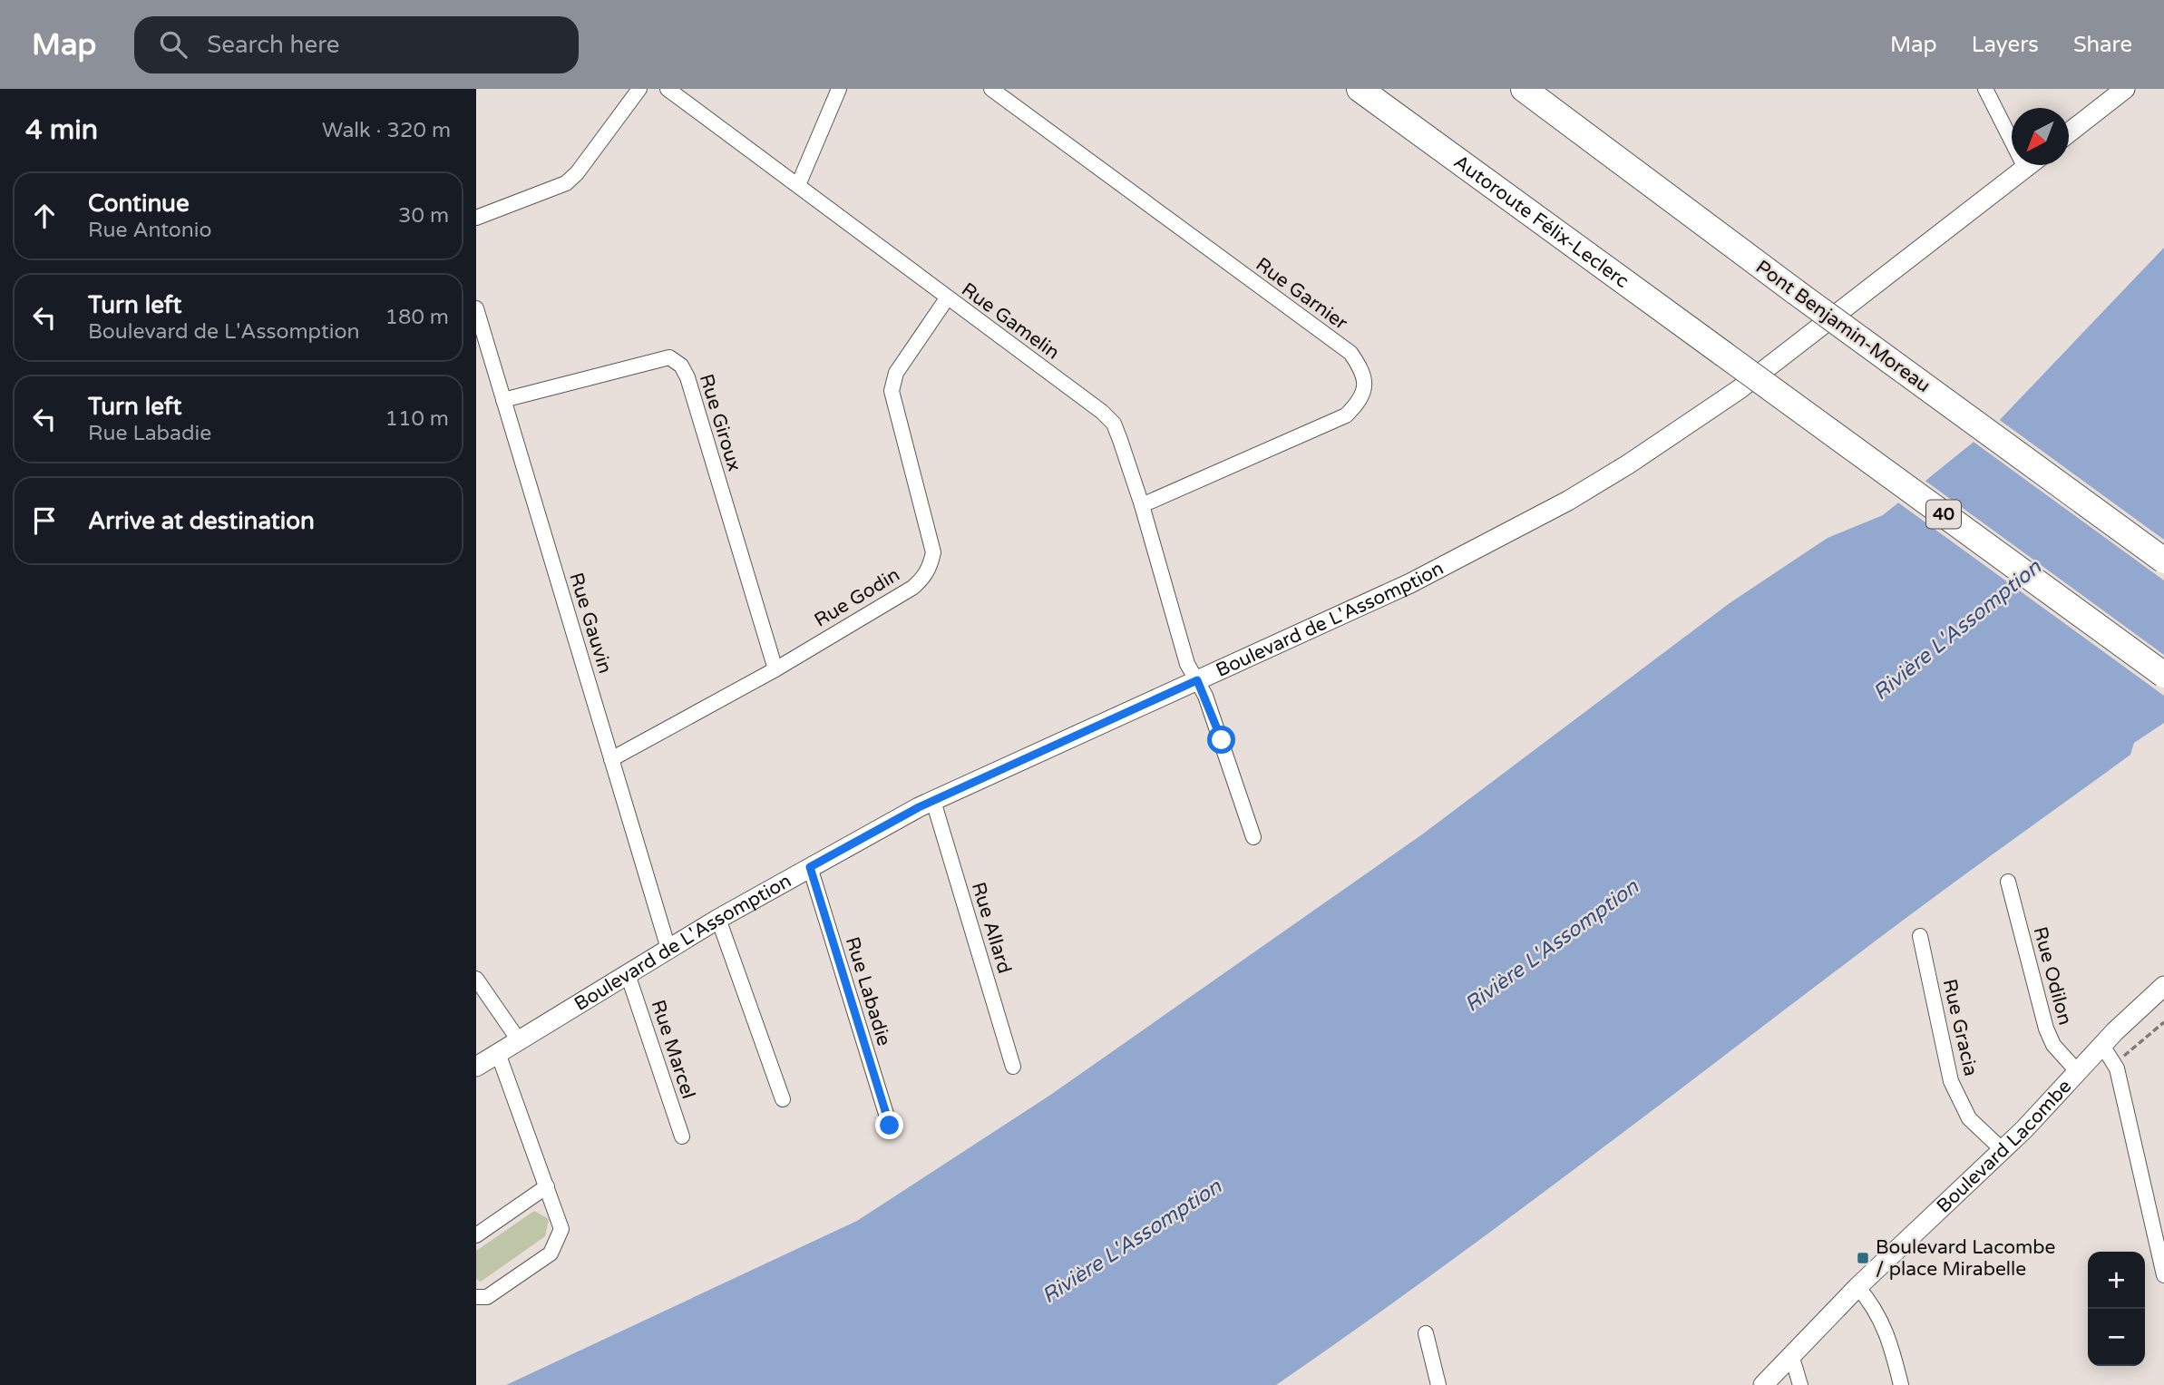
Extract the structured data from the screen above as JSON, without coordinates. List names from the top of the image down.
{
  "streets": {
    "highway": ["Autoroute Félix-Leclerc", "Pont Benjamin-Moreau", "40"],
    "street": [
      "Rue Garnier",
      "Rue Gamelin",
      "Rue Giroux",
      "Rue Godin",
      "Boulevard de L'Assomption",
      "Rue Gauvin",
      "Rue Allard",
      "Rue Odilon",
      "Rue Labadie",
      "Rue Gracia",
      "Rue Marcel",
      "Boulevard Lacombe"
    ]
  },
  "crossings": [
    ["Rue Garnier", "Rue Gamelin"],
    ["Rue Gamelin", "Rue Godin"],
    ["Rue Gamelin", "Boulevard de L'Assomption"],
    ["Rue Giroux", "Rue Godin"],
    ["Rue Giroux", "Rue Gauvin"],
    ["Rue Godin", "Rue Gauvin"],
    ["Boulevard de L'Assomption", "Rue Gauvin"],
    ["Boulevard de L'Assomption", "Rue Allard"],
    ["Boulevard de L'Assomption", "Rue Labadie"],
    ["Boulevard de L'Assomption", "Rue Marcel"],
    ["Rue Odilon", "Boulevard Lacombe"],
    ["Rue Gracia", "Boulevard Lacombe"]
  ],
  "water": ["Rivière L'Assomption"],
  "places": {
    "transit": ["Boulevard Lacombe / place Mirabelle"]
  },
  "north": "bottom left",
  "page": {
    "header": "Map",
    "search": "Search here",
    "nav": ["Map", "Layers", "Share"],
    "heading": ["4 min", "Walk · 320 m"],
    "list": [
      ["Continue", "Rue Antonio", "30 m"],
      ["Turn left", "Boulevard de L'Assomption", "180 m"],
      ["Turn left", "Rue Labadie", "110 m"],
      "Arrive at destination"
    ],
    "map_buttons": ["+", "−"]
  }
}
